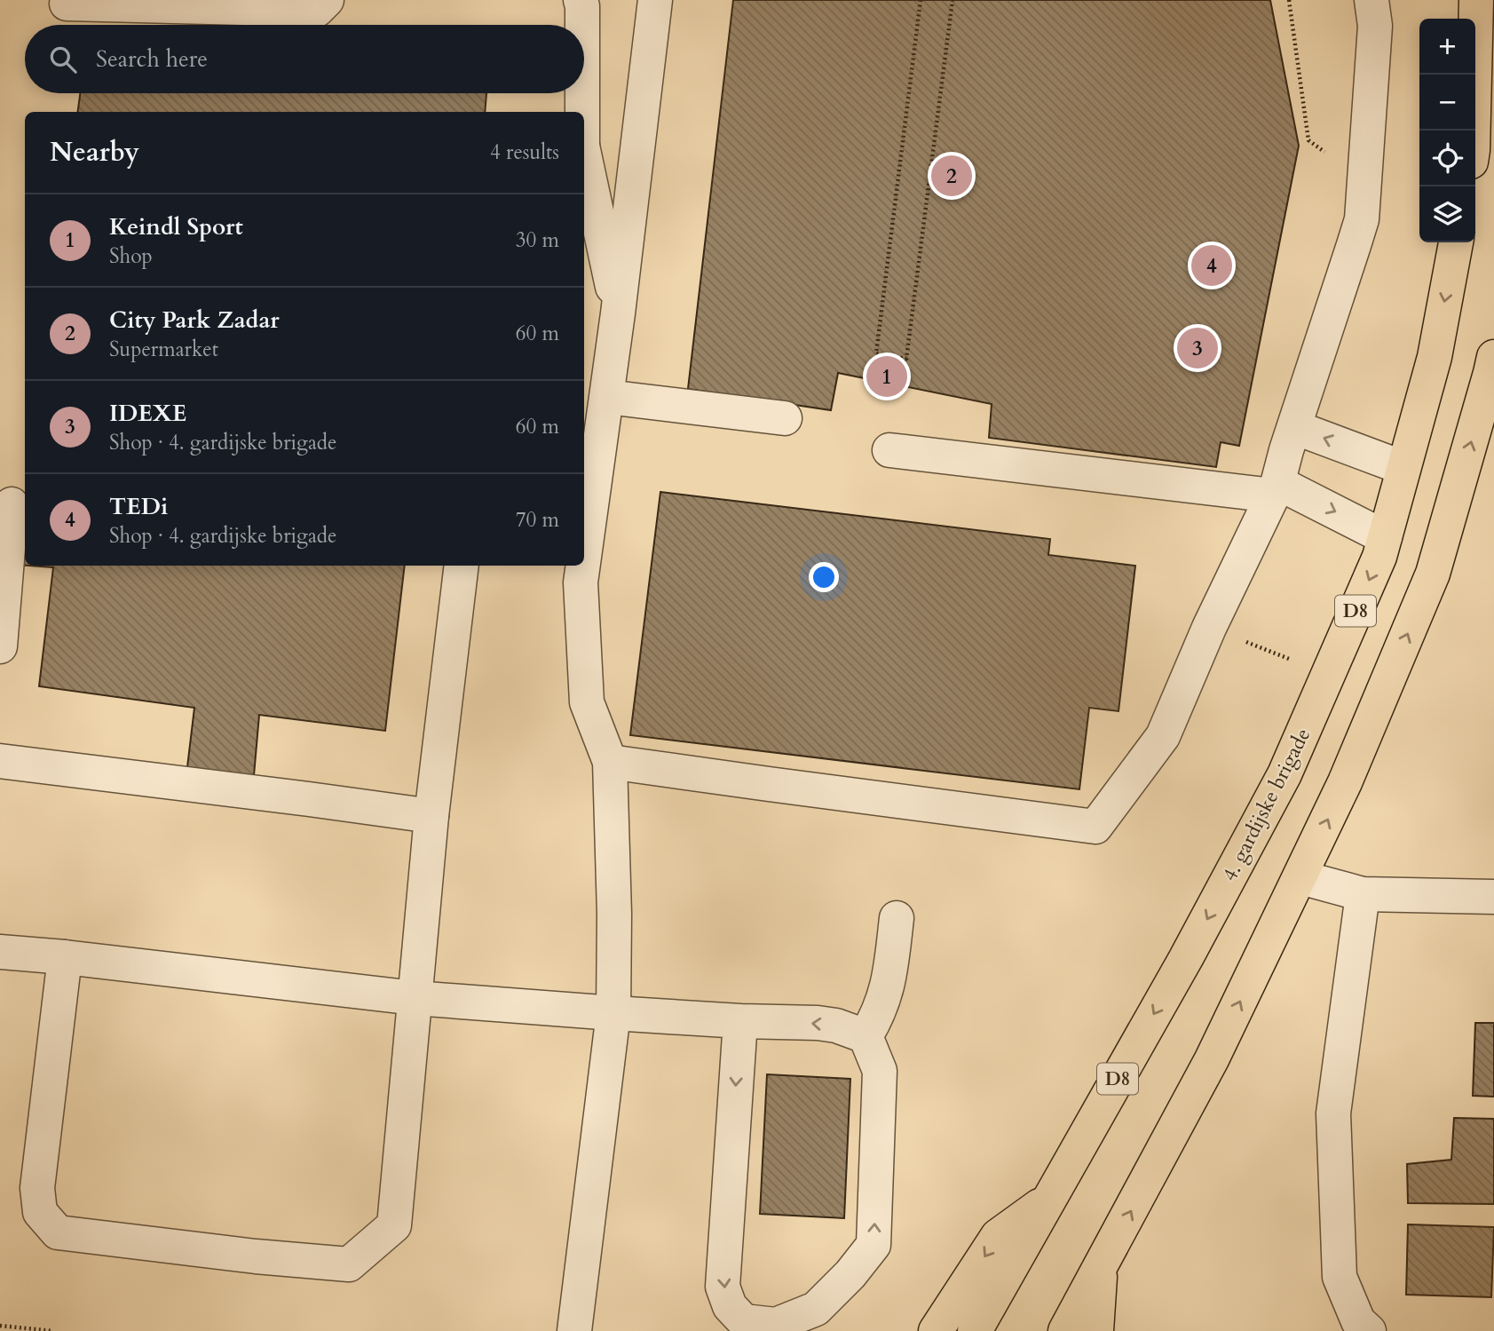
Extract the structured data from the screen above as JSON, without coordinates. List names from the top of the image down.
{
  "streets": {
    "main road": ["D8", "4. gardijske brigade"]
  },
  "crossings": [
    ["D8", "4. gardijske brigade"]
  ],
  "page": {
    "map_buttons": ["+", "−"],
    "search": "Search here",
    "heading": ["Nearby", "4 results"],
    "pins": [
      "2",
      "4",
      "3",
      "1"
    ],
    "list": [
      {
        "mark": "1",
        "name": "Keindl Sport",
        "note": "Shop",
        "value": "30 m"
      },
      {
        "mark": "2",
        "name": "City Park Zadar",
        "note": "Supermarket",
        "value": "60 m"
      },
      {
        "mark": "3",
        "name": "IDEXE",
        "note": "Shop · 4. gardijske brigade",
        "value": "60 m"
      },
      {
        "mark": "4",
        "name": "TEDi",
        "note": "Shop · 4. gardijske brigade",
        "value": "70 m"
      }
    ]
  }
}
